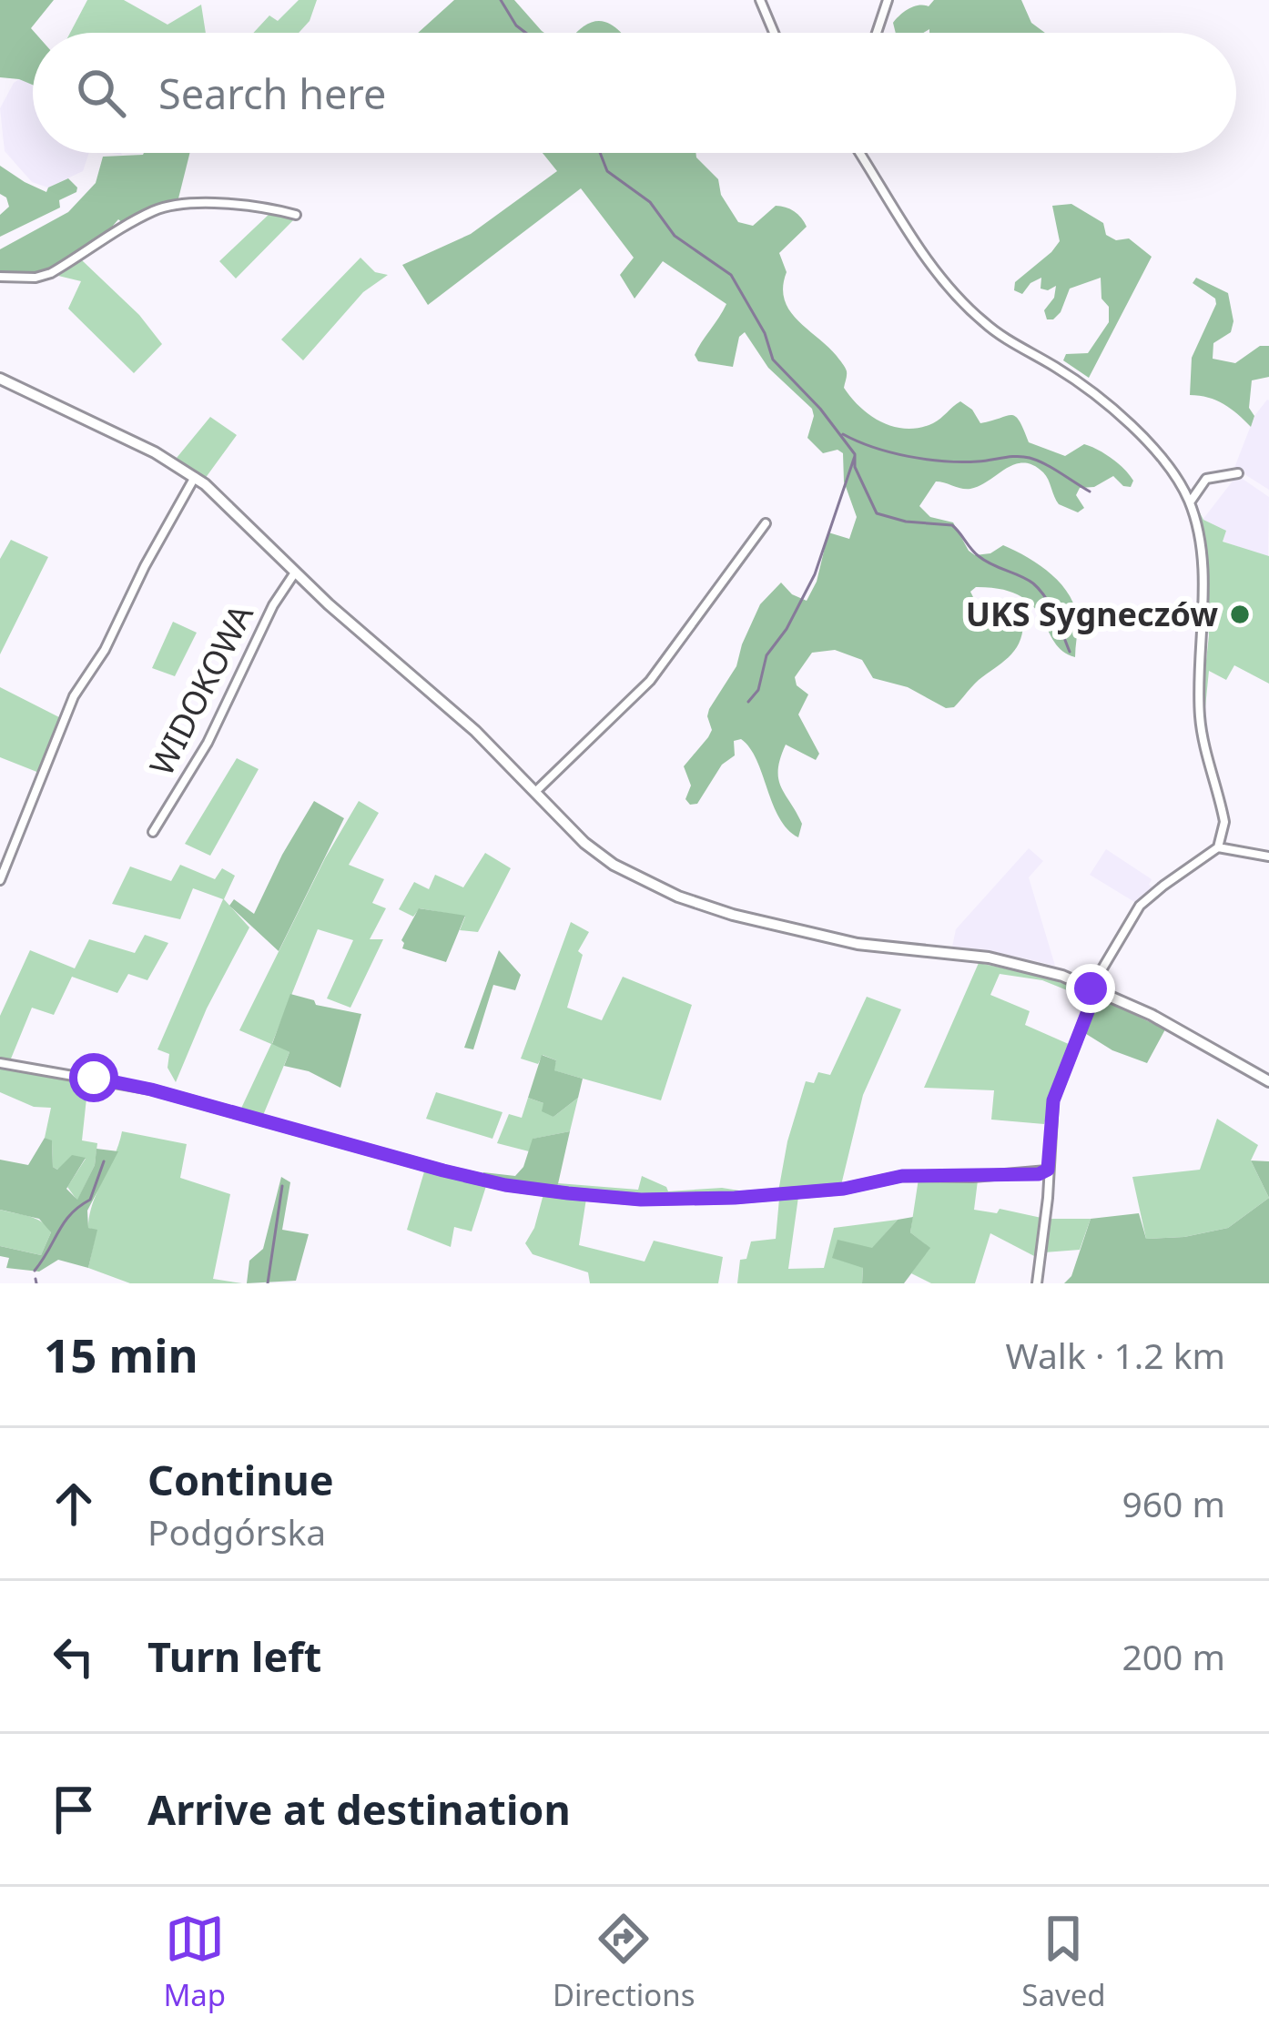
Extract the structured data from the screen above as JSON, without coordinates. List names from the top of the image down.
{
  "streets": {
    "street": ["WIDOKOWA"]
  },
  "places": ["UKS Sygneczów"],
  "page": {
    "search": "Search here",
    "heading": ["15 min", "Walk · 1.2 km"],
    "list": [
      ["Continue", "Podgórska", "960 m"],
      ["Turn left", "200 m"],
      "Arrive at destination"
    ],
    "nav": ["Map", "Directions", "Saved"]
  }
}
